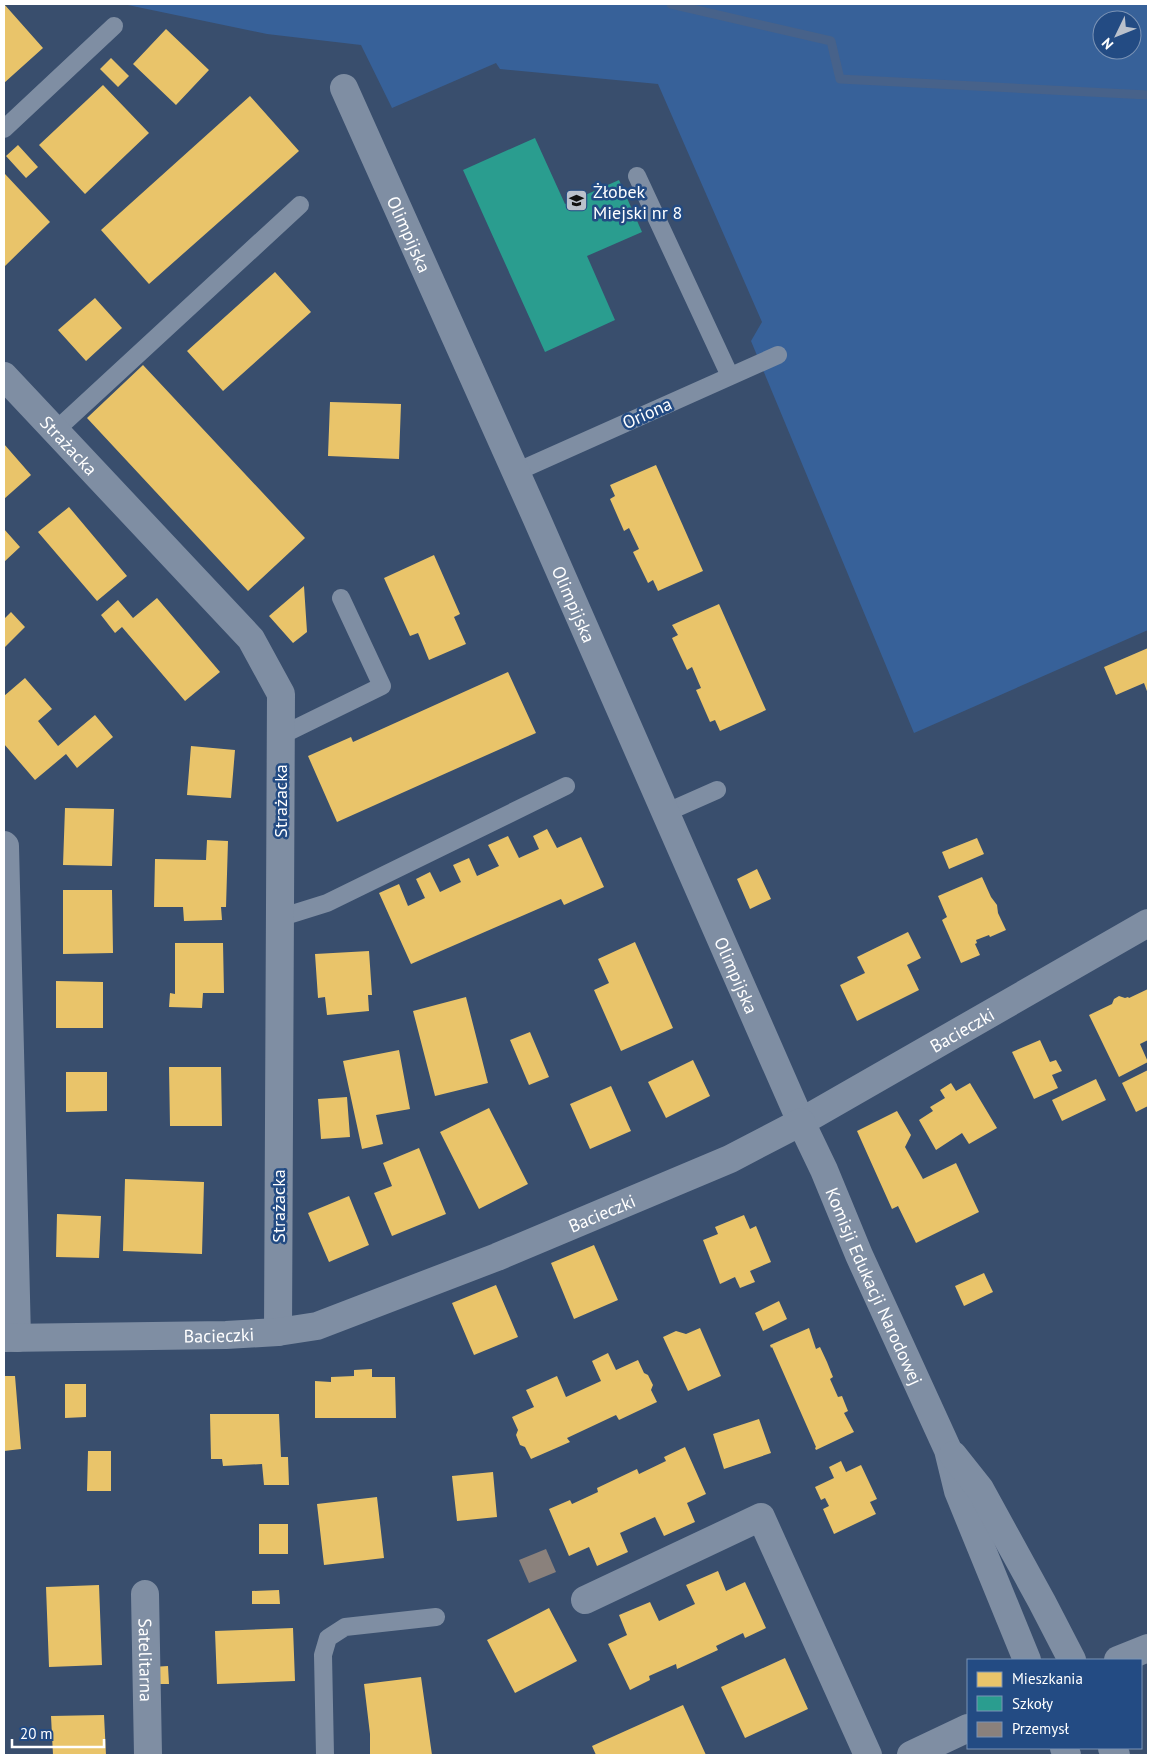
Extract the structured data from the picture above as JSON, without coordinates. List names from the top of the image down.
{
  "streets": {
    "street": [
      "Olimpijska",
      "Strażacka",
      "Bacieczki",
      "Komisji Edukacji Narodowej",
      "Satelitarna"
    ],
    "lane": ["Oriona"]
  },
  "crossings": [
    ["Olimpijska", "Oriona"],
    ["Olimpijska", "Bacieczki"],
    ["Olimpijska", "Komisji Edukacji Narodowej"],
    ["Strażacka", "Bacieczki"],
    ["Bacieczki", "Komisji Edukacji Narodowej"]
  ],
  "places": {
    "school or university": ["Żłobek Miejski nr 8"]
  },
  "legend": ["Mieszkania", "Szkoły", "Przemysł"],
  "scale_bar": "20 m",
  "north": "bottom left"
}
